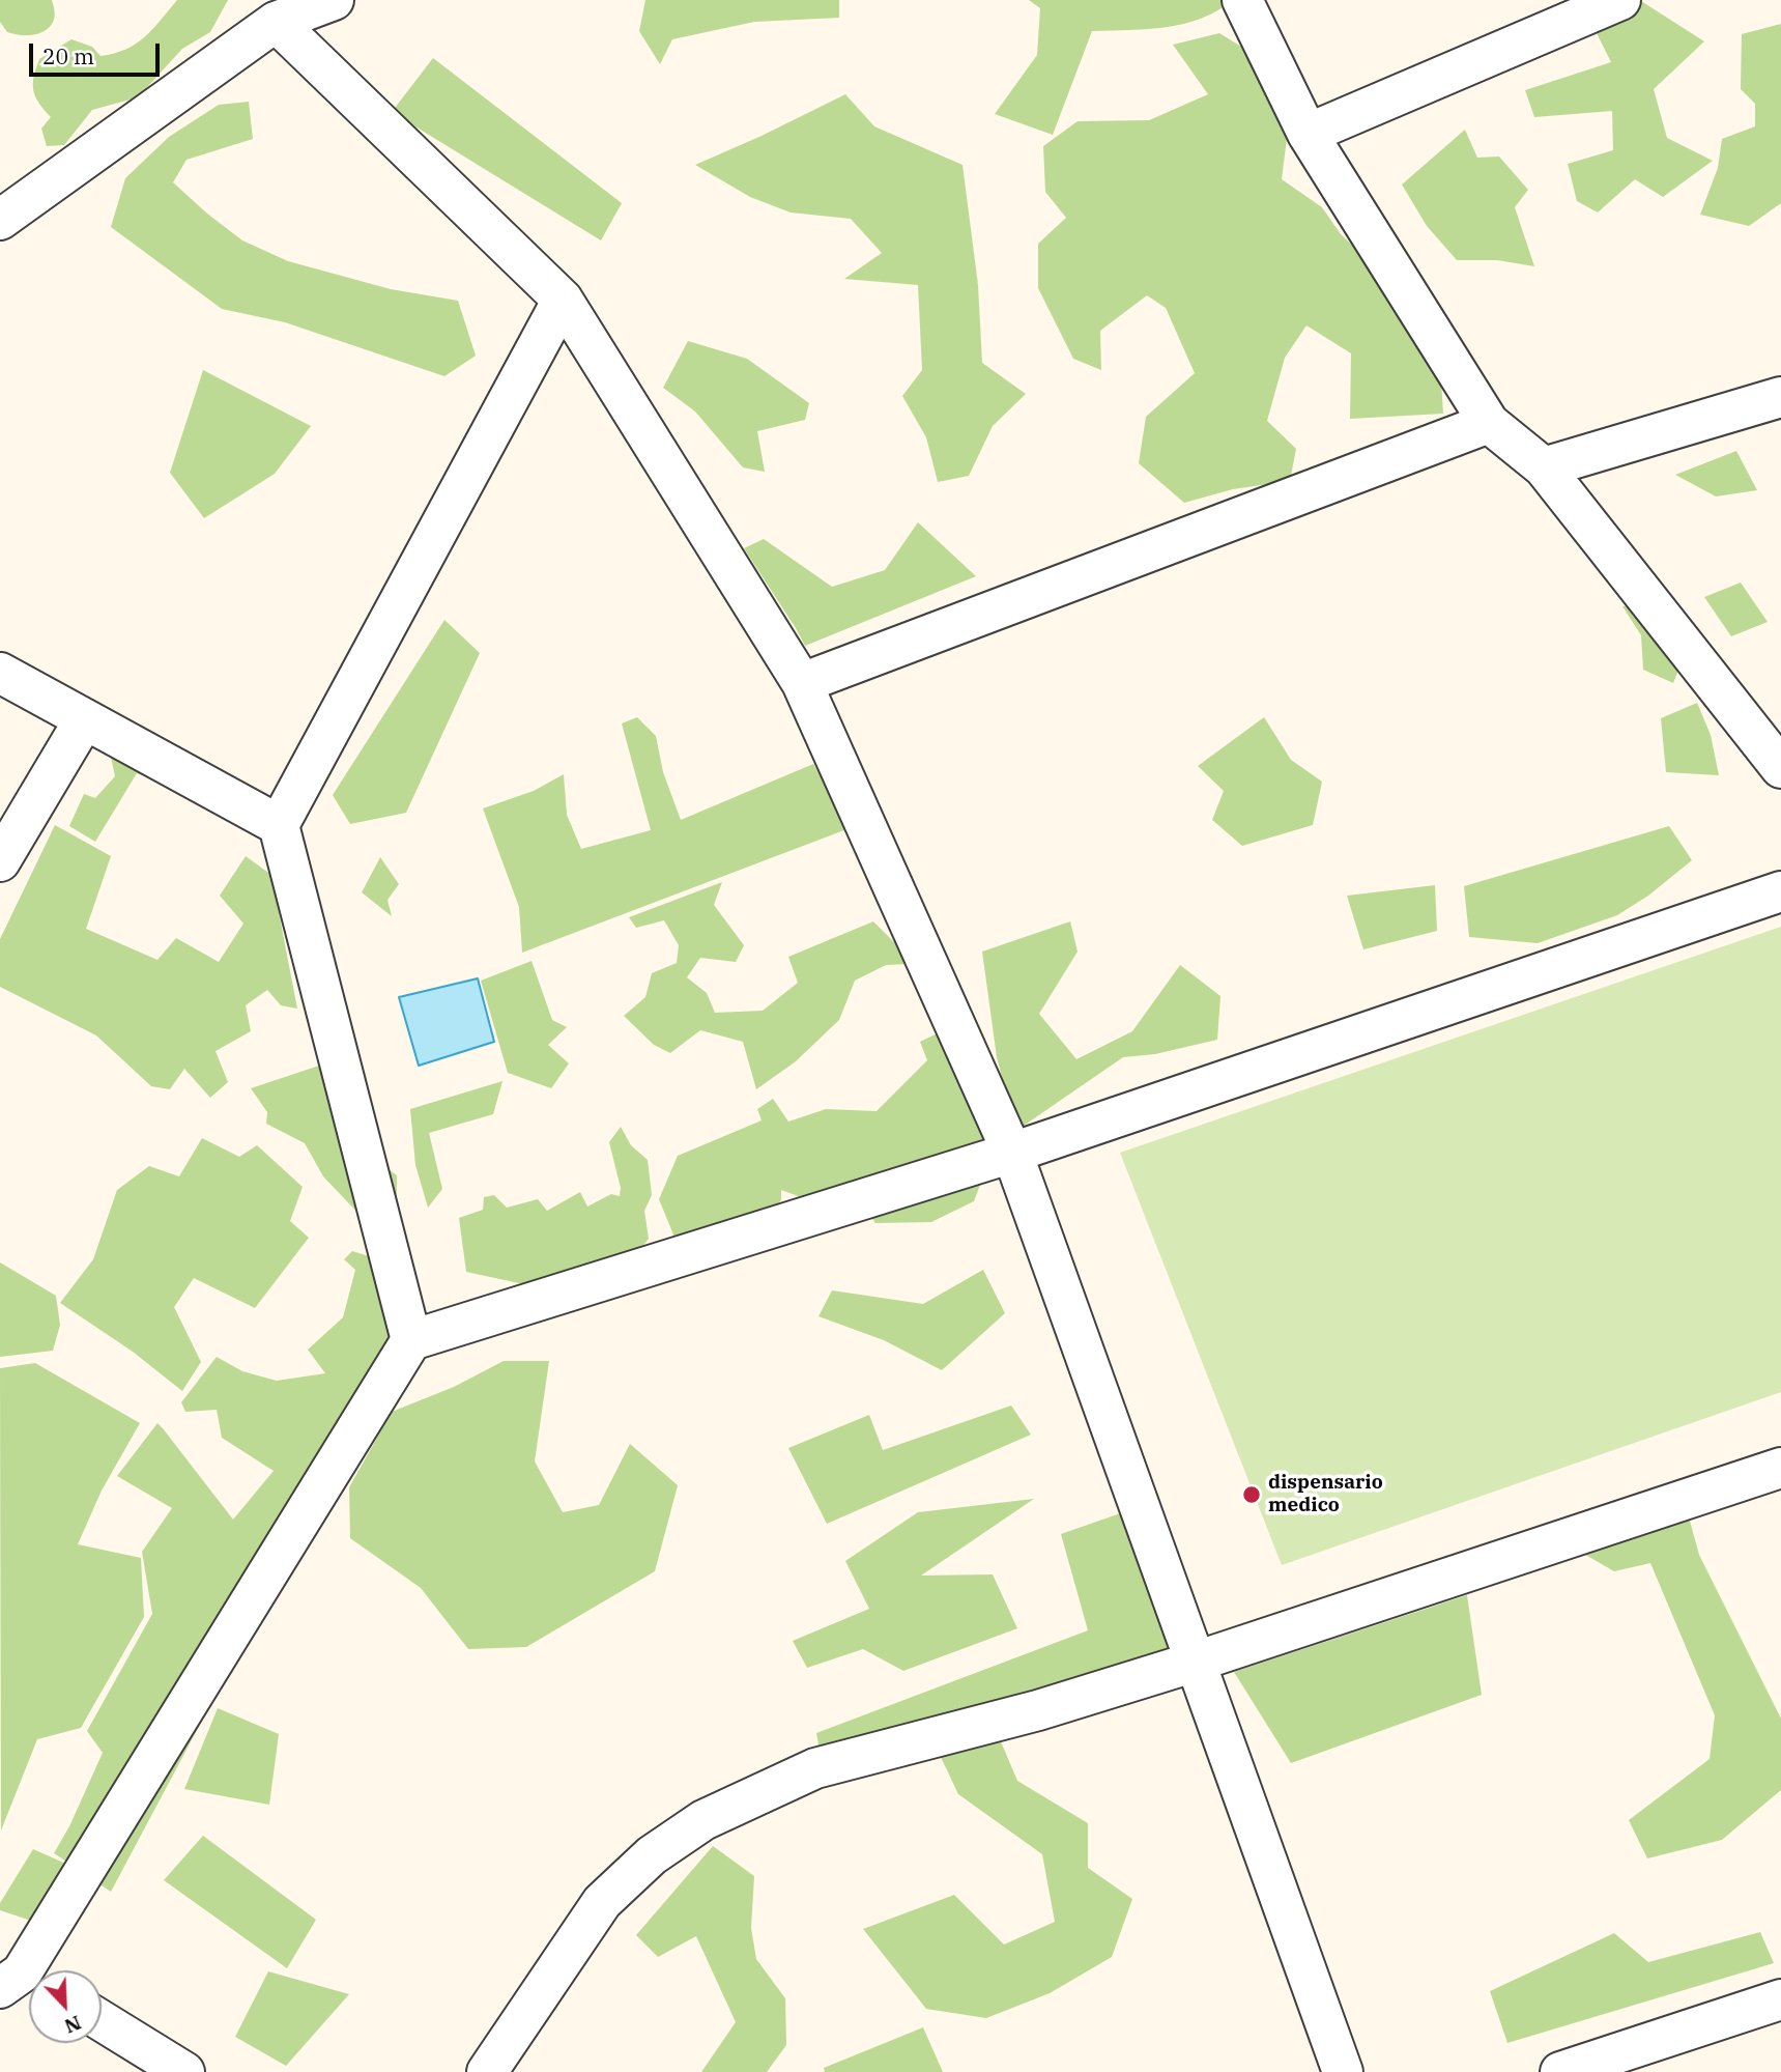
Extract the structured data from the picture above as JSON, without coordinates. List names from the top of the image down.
{
  "places": ["dispensario medico"],
  "scale_bar": "20 m",
  "north": "bottom right"
}
